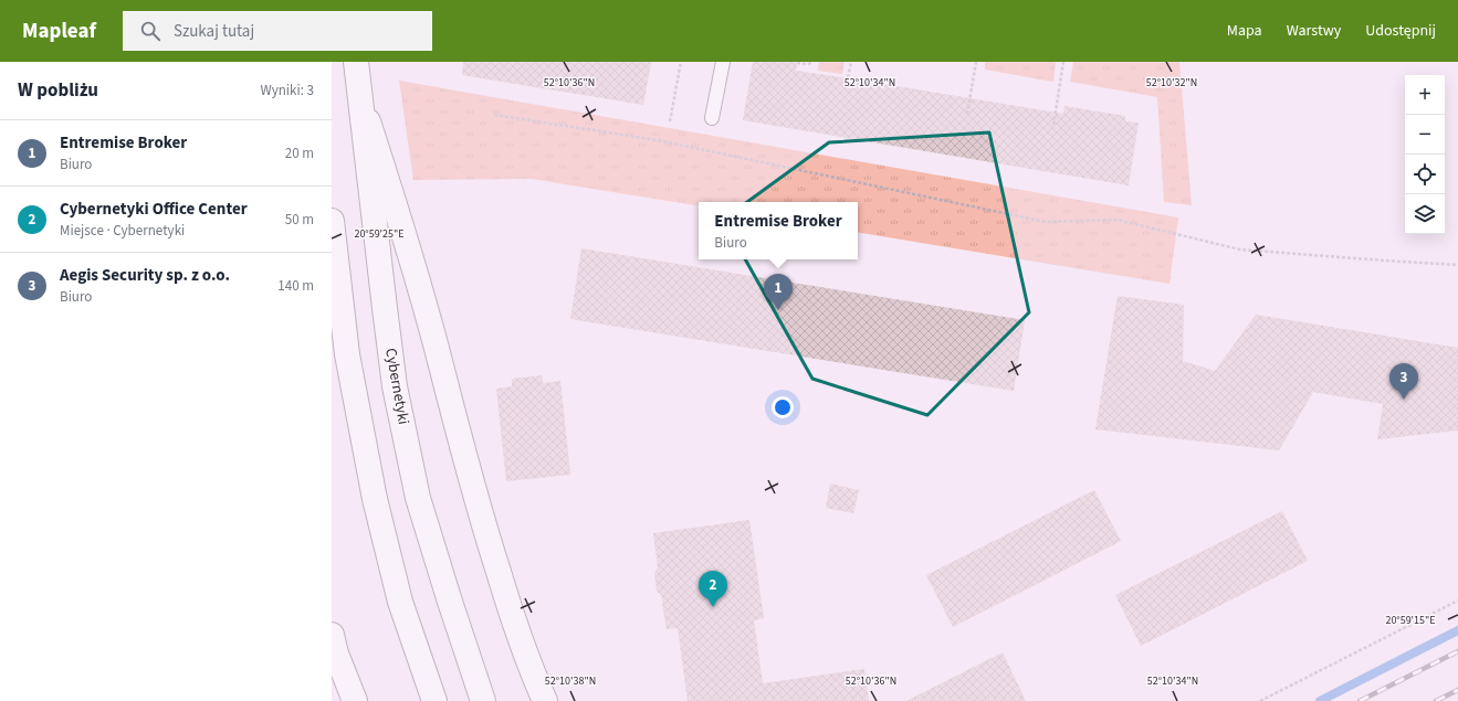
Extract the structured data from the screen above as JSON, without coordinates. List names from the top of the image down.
{
  "streets": {
    "street": ["Cybernetyki"]
  },
  "page": {
    "header": "Mapleaf",
    "search": "Szukaj tutaj",
    "nav": ["Mapa", "Warstwy", "Udostępnij"],
    "heading": ["W pobliżu", "Wyniki: 3"],
    "map_buttons": ["+", "−"],
    "list": [
      {
        "mark": "1",
        "name": "Entremise Broker",
        "note": "Biuro",
        "value": "20 m"
      },
      {
        "mark": "2",
        "name": "Cybernetyki Office Center",
        "note": "Miejsce · Cybernetyki",
        "value": "50 m"
      },
      {
        "mark": "3",
        "name": "Aegis Security sp. z o.o.",
        "note": "Biuro",
        "value": "140 m"
      }
    ],
    "popup": ["Entremise Broker", "Biuro"],
    "pins": ["1", "3", "2"]
  },
  "coordinates": [
    "52°10'36\"N",
    "52°10'34\"N",
    "52°10'32\"N",
    "20°59'25\"E",
    "20°59'15\"E",
    "52°10'38\"N"
  ]
}
